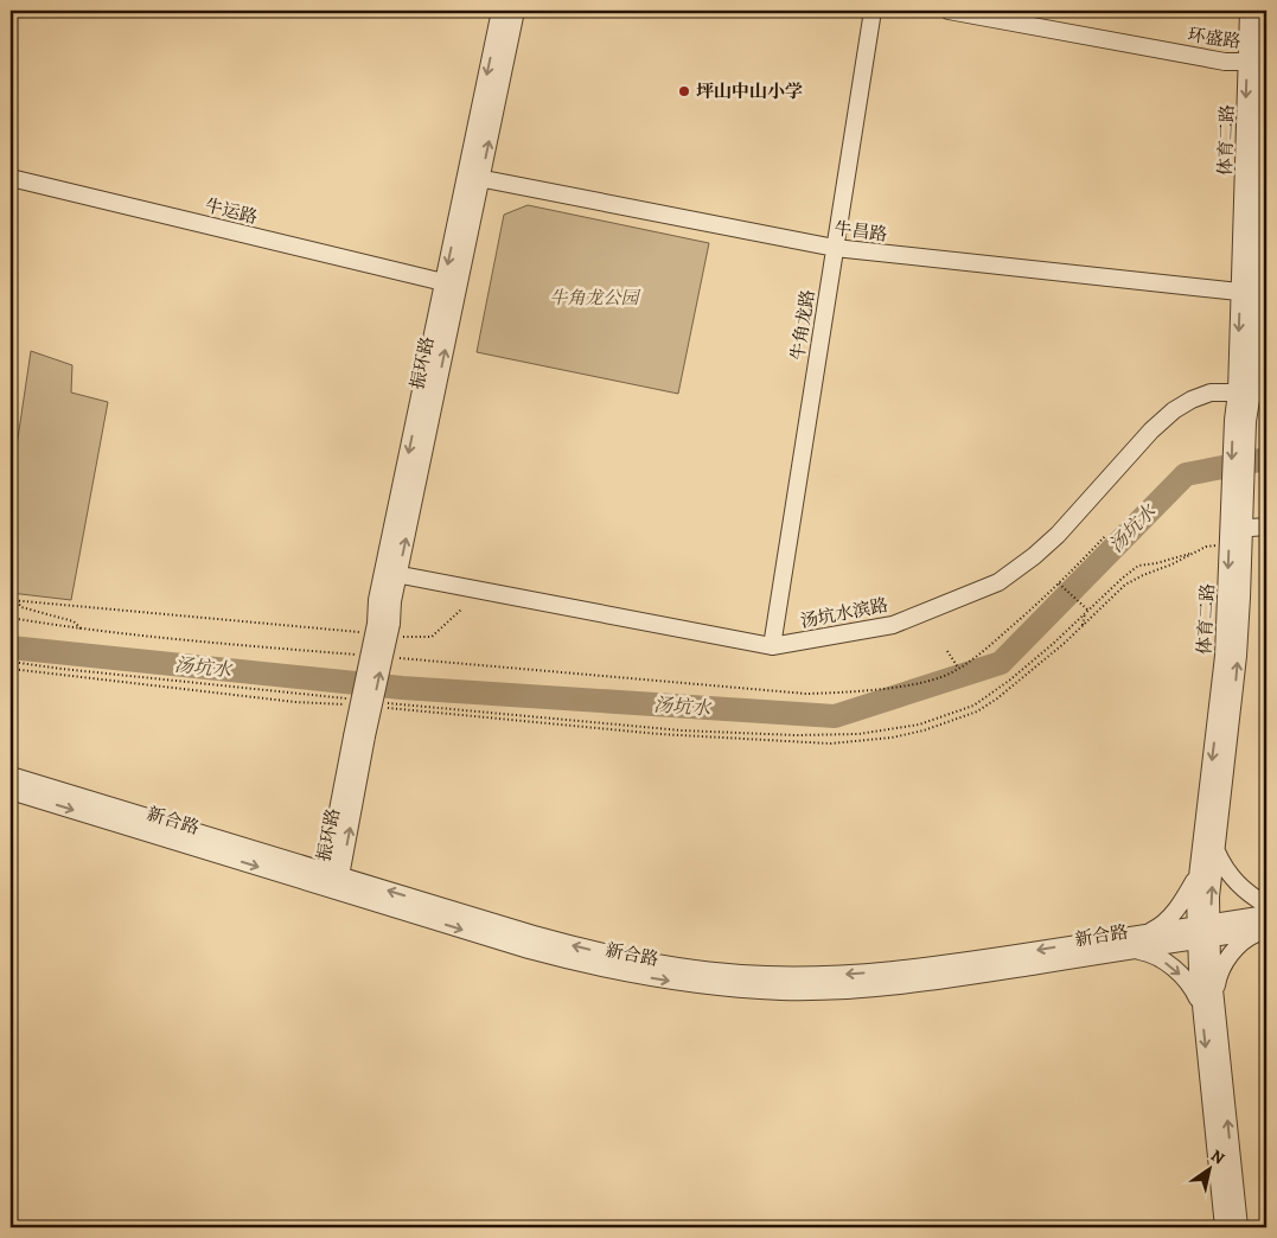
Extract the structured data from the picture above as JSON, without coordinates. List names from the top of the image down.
{
  "streets": {
    "street": [
      "环盛路",
      "体育二路",
      "牛运路",
      "牛昌路",
      "牛角龙路",
      "振环路",
      "汤坑水滨路",
      "新合路"
    ]
  },
  "crossings": [
    ["环盛路", "体育二路"],
    ["体育二路", "牛昌路"],
    ["体育二路", "汤坑水滨路"],
    ["体育二路", "新合路"],
    ["牛运路", "振环路"],
    ["牛昌路", "牛角龙路"],
    ["牛昌路", "振环路"],
    ["牛角龙路", "汤坑水滨路"],
    ["振环路", "汤坑水滨路"],
    ["振环路", "新合路"]
  ],
  "water": ["汤坑水"],
  "parks": ["牛角龙公园"],
  "places": ["坪山中山小学"],
  "north": "top right"
}
